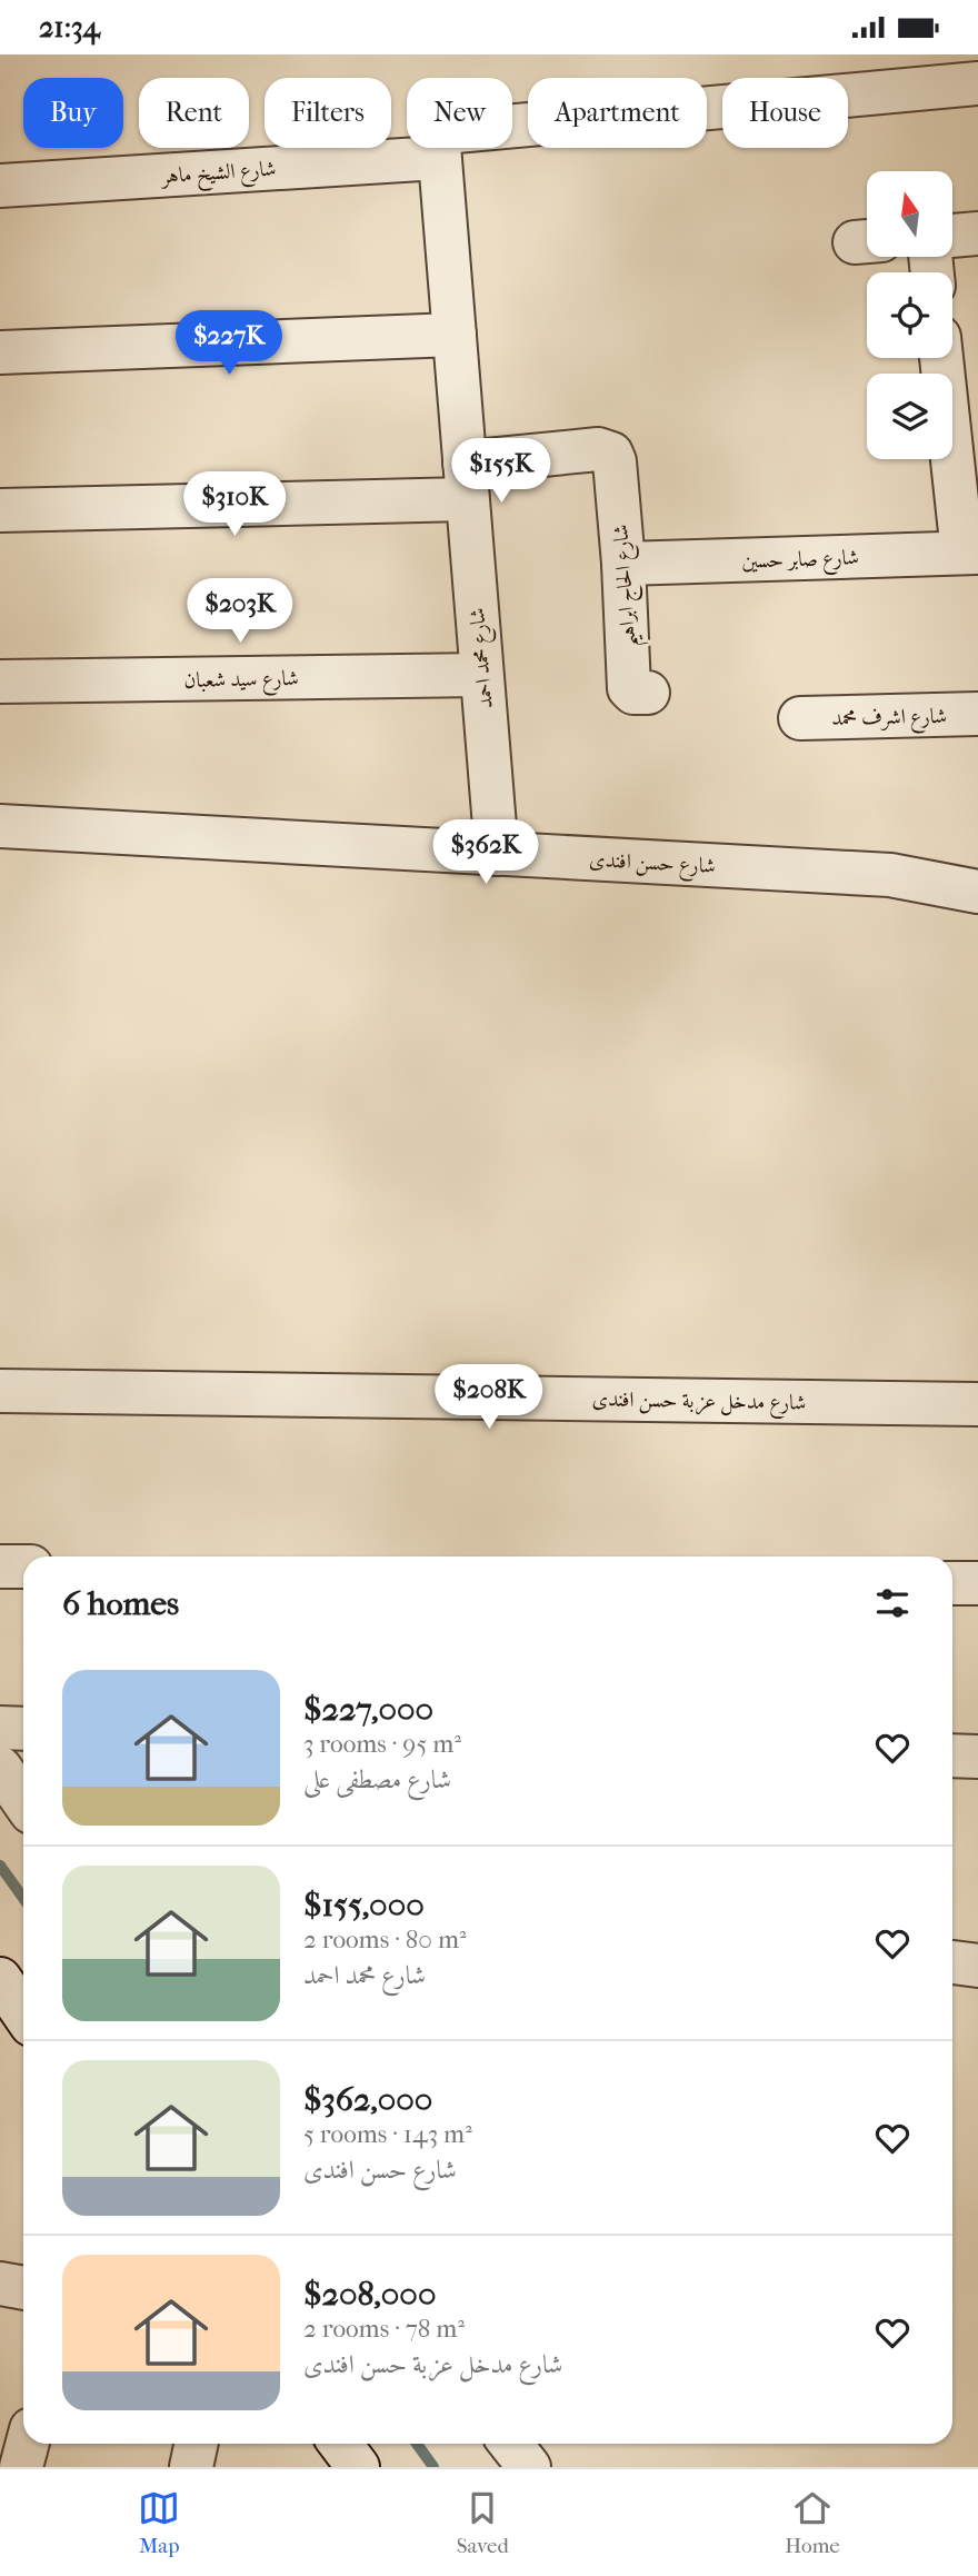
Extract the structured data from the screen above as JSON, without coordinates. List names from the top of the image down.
{
  "streets": {
    "street": [
      "شارع الشيخ ماهر",
      "شارع صابر حسين",
      "شارع الحاج ابراهيم",
      "شارع محمد احمد",
      "شارع سيد شعبان",
      "شارع اشرف محمد",
      "شارع حسن افندى",
      "شارع مدخل عزبة حسن افندى"
    ]
  },
  "crossings": [
    ["شارع صابر حسين", "شارع الحاج ابراهيم"],
    ["شارع الحاج ابراهيم", "شارع محمد احمد"],
    ["شارع محمد احمد", "شارع سيد شعبان"],
    ["شارع محمد احمد", "شارع حسن افندى"]
  ],
  "north": "top",
  "page": {
    "status": "21:34",
    "chip": [
      "Buy",
      "Rent",
      "Filters",
      "New",
      "Apartment",
      "House"
    ],
    "price": [
      "$227K",
      "$155K",
      "$310K",
      "$203K",
      "$362K",
      "$208K"
    ],
    "heading": "6 homes",
    "list": [
      {
        "name": "$227,000",
        "note": "3 rooms · 95 m² · شارع مصطفى على"
      },
      {
        "name": "$155,000",
        "note": "2 rooms · 80 m² · شارع محمد احمد"
      },
      {
        "name": "$362,000",
        "note": "5 rooms · 143 m² · شارع حسن افندى"
      },
      {
        "name": "$208,000",
        "note": "2 rooms · 78 m² · شارع مدخل عزبة حسن افندى"
      }
    ],
    "tabs": ["Map", "Saved", "Home"]
  }
}
